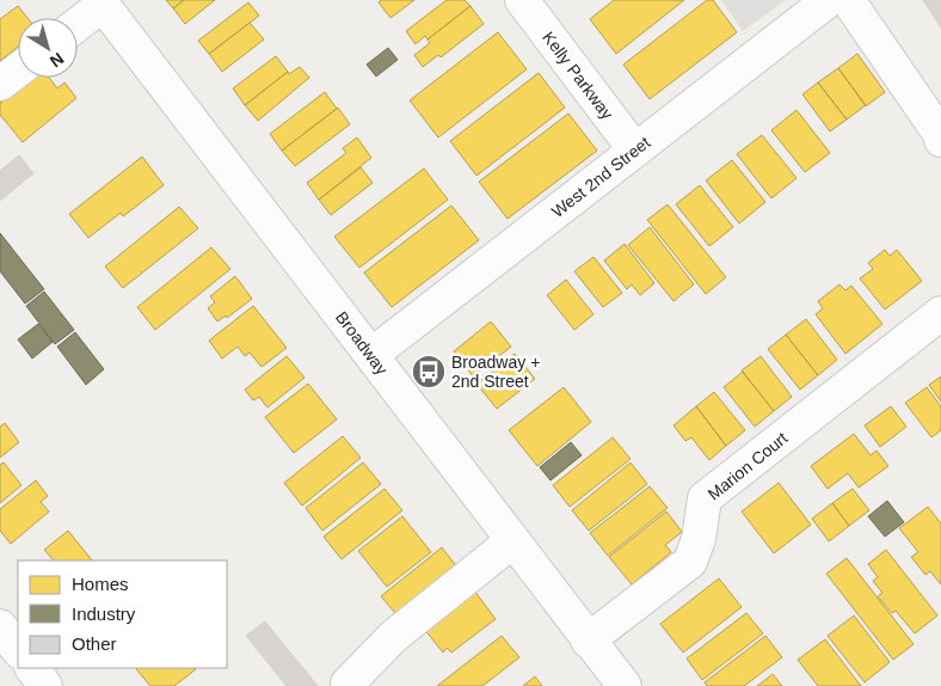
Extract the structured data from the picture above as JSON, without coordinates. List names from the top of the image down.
{
  "streets": {
    "street": [
      "Kelly Parkway",
      "West 2nd Street",
      "Broadway",
      "Marion Court"
    ]
  },
  "crossings": [
    ["Kelly Parkway", "West 2nd Street"],
    ["West 2nd Street", "Broadway"],
    ["Broadway", "Marion Court"]
  ],
  "places": {
    "bus stop": ["Broadway + 2nd Street"]
  },
  "legend": ["Homes", "Industry", "Other"],
  "north": "bottom right"
}
